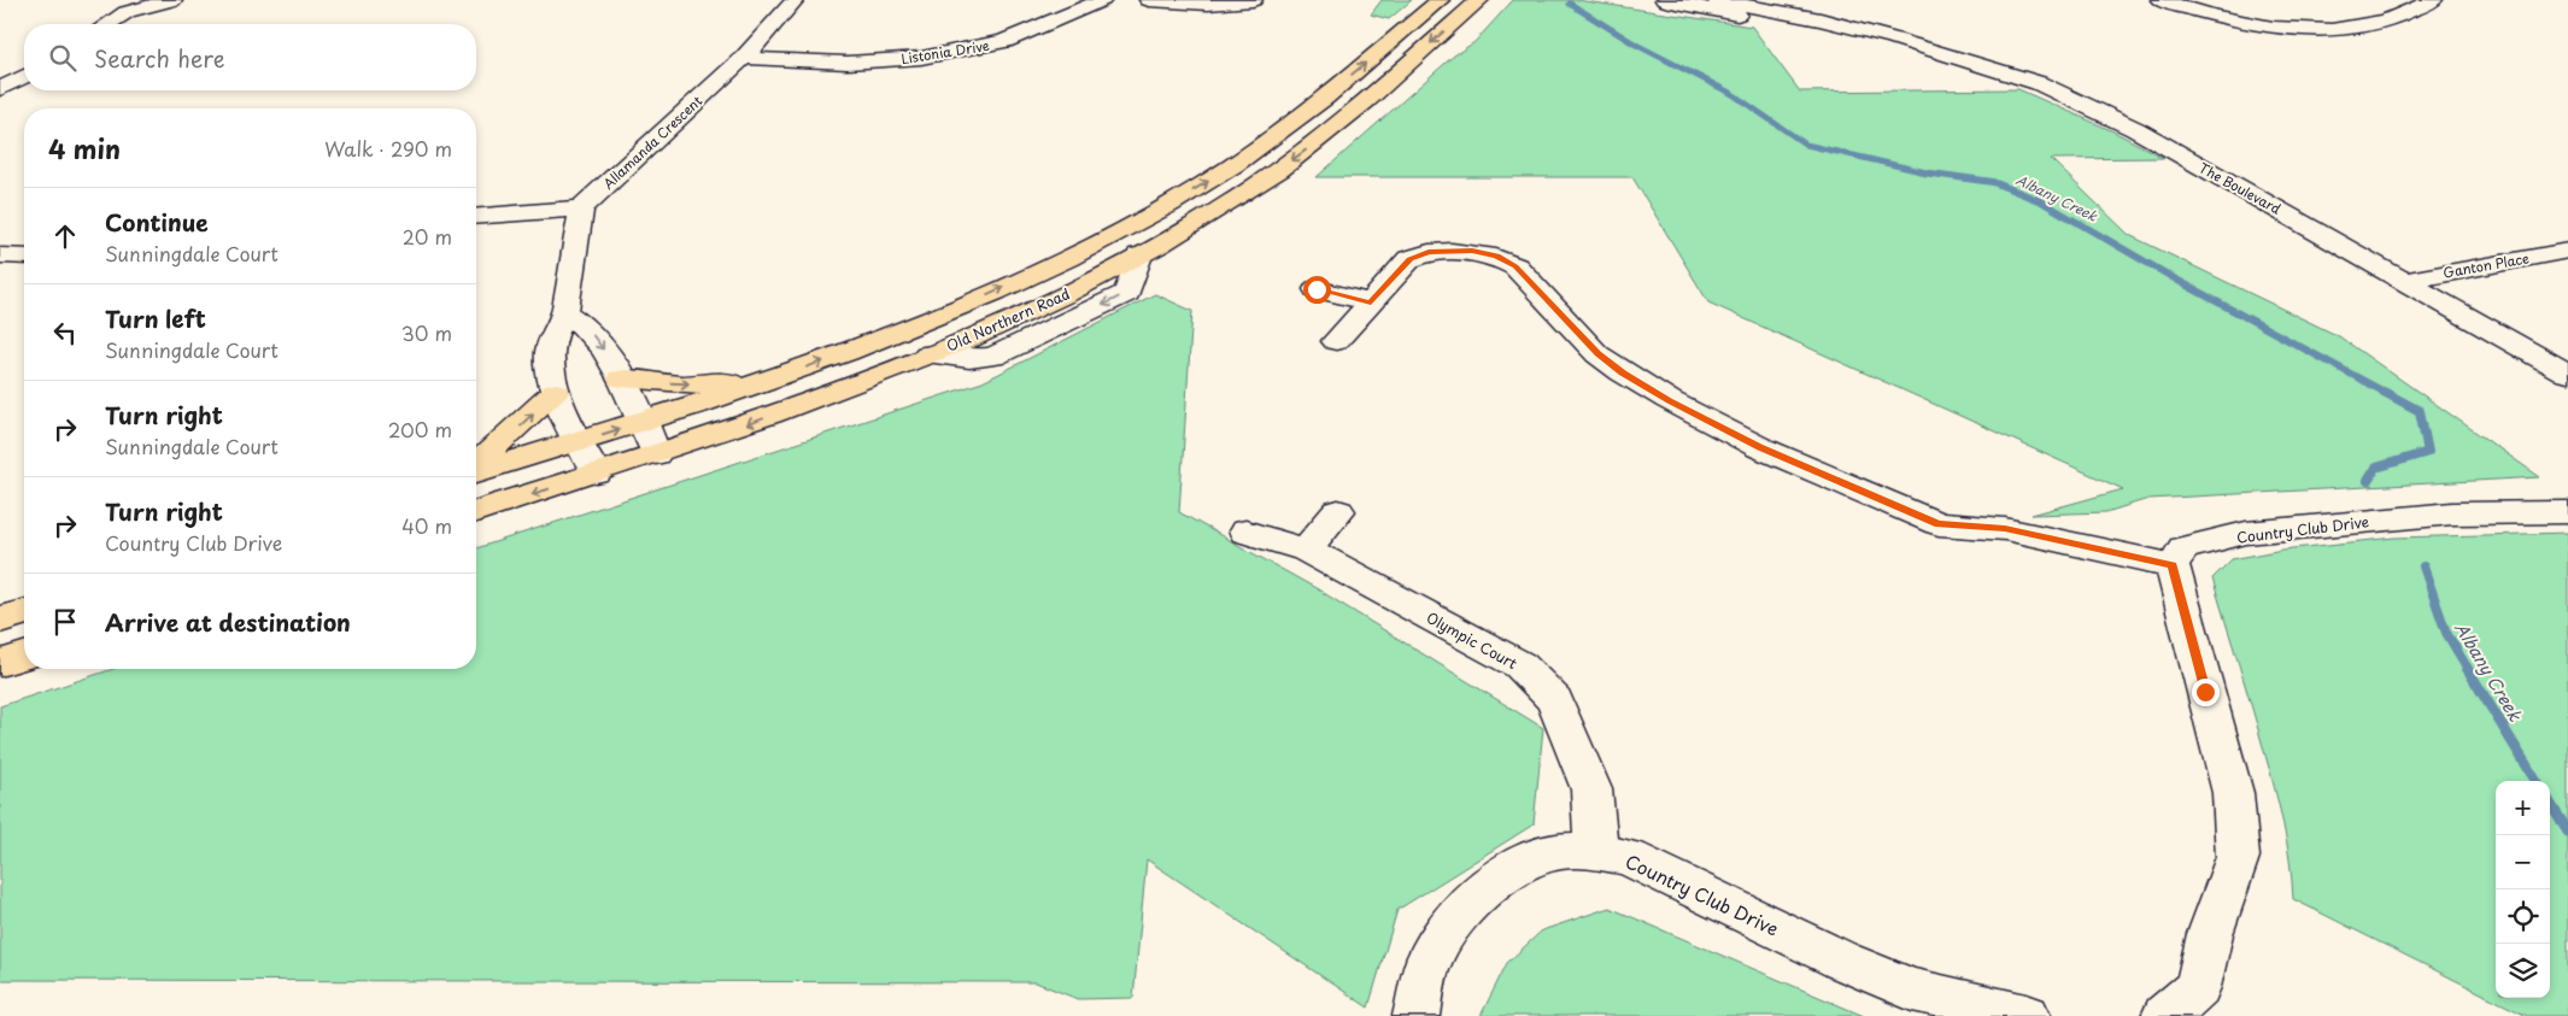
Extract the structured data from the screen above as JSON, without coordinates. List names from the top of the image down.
{
  "streets": {
    "highway": ["Old Northern Road"],
    "street": [
      "Listonia Drive",
      "Allamanda Crescent",
      "The Boulevard",
      "Ganton Place",
      "Country Club Drive",
      "Olympic Court"
    ]
  },
  "crossings": [
    ["Listonia Drive", "Allamanda Crescent"],
    ["The Boulevard", "Ganton Place"],
    ["Country Club Drive", "Olympic Court"]
  ],
  "water": ["Albany Creek"],
  "page": {
    "search": "Search here",
    "heading": ["4 min", "Walk · 290 m"],
    "list": [
      ["Continue", "Sunningdale Court", "20 m"],
      ["Turn left", "Sunningdale Court", "30 m"],
      ["Turn right", "Sunningdale Court", "200 m"],
      ["Turn right", "Country Club Drive", "40 m"],
      "Arrive at destination"
    ],
    "map_buttons": ["+", "−"]
  }
}
